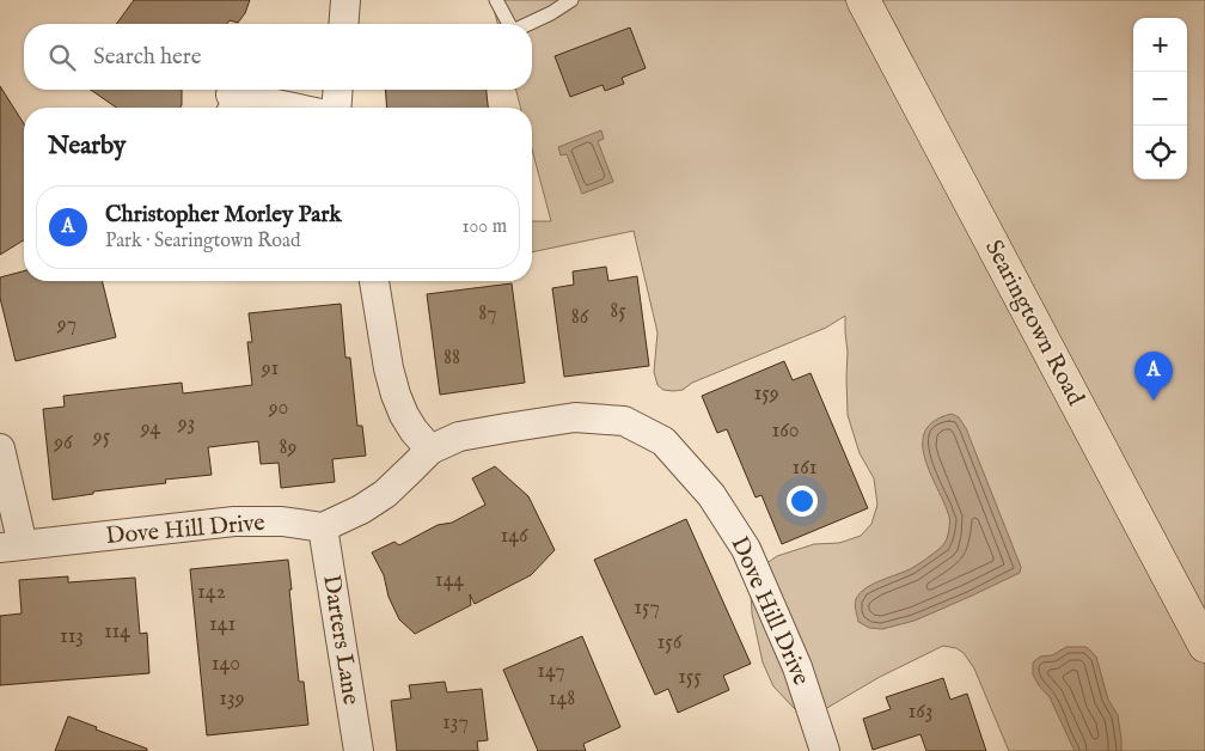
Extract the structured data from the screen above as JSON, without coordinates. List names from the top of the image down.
{
  "streets": {
    "main road": ["Searingtown Road"],
    "street": ["Dove Hill Drive", "Darters Lane"]
  },
  "crossings": [
    ["Dove Hill Drive", "Darters Lane"]
  ],
  "house_numbers": [
    "85",
    "87",
    "86",
    "97",
    "88",
    "91",
    "159",
    "90",
    "93",
    "94",
    "160",
    "95",
    "96",
    "89",
    "161",
    "146",
    "144",
    "142",
    "157",
    "141",
    "114",
    "113",
    "156",
    "140",
    "147",
    "155",
    "139",
    "148",
    "163",
    "137"
  ],
  "page": {
    "map_buttons": ["+", "−"],
    "search": "Search here",
    "heading": "Nearby",
    "list": [
      {
        "mark": "A",
        "name": "Christopher Morley Park",
        "note": "Park · Searingtown Road",
        "value": "100 m"
      }
    ],
    "pins": "A"
  }
}
